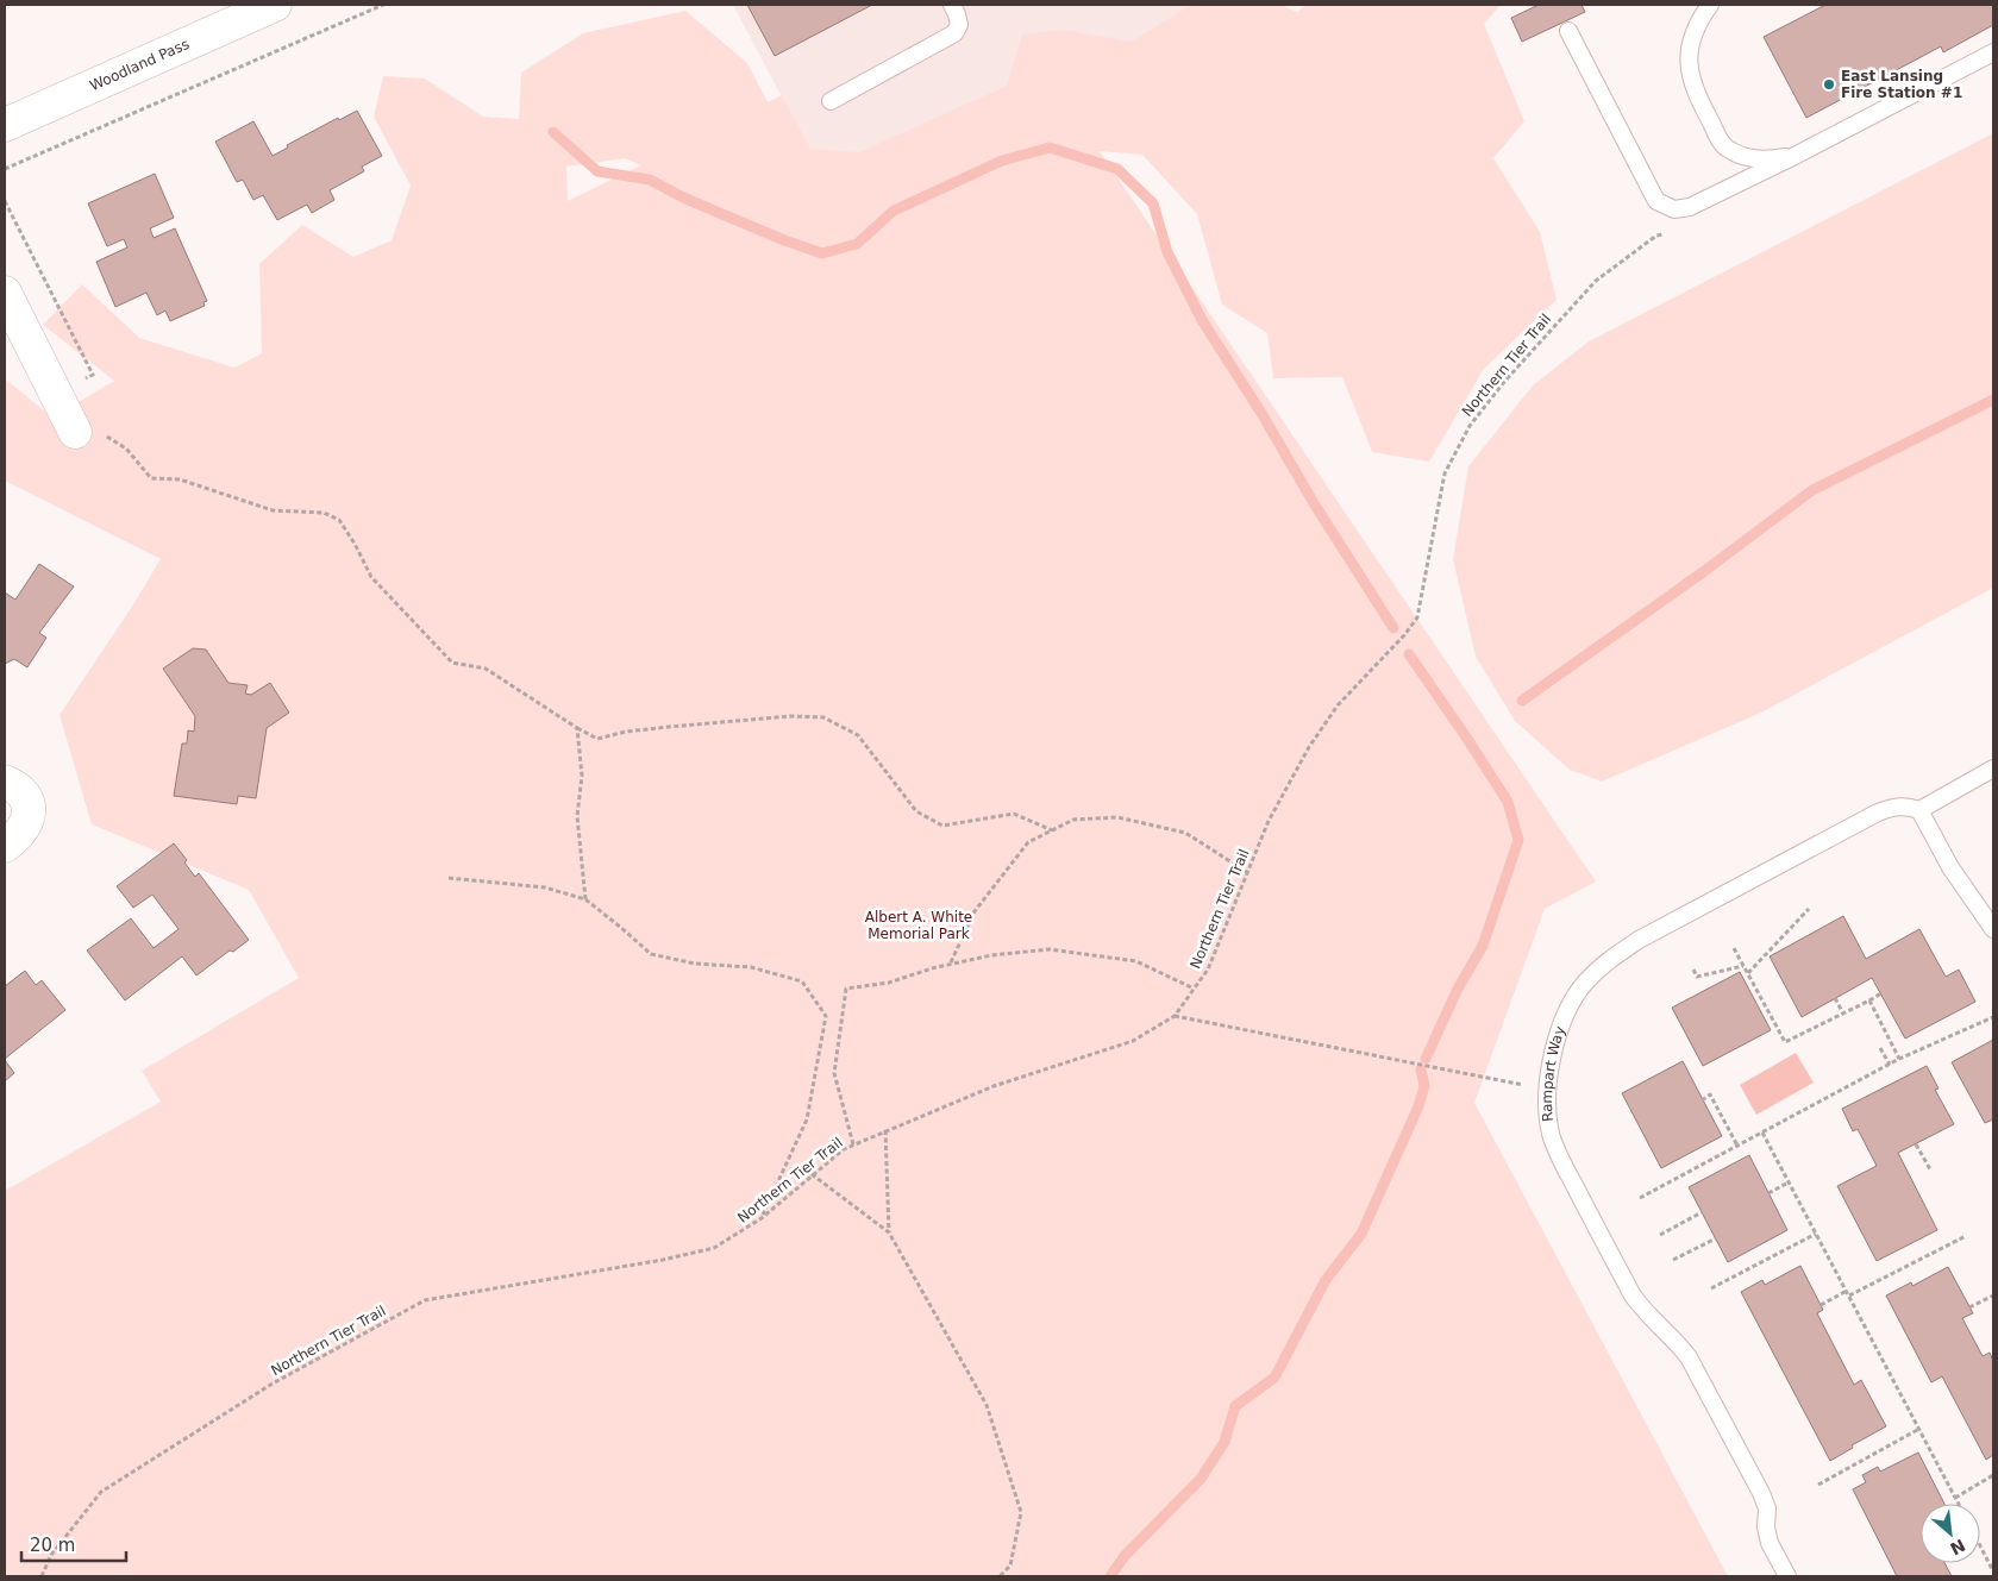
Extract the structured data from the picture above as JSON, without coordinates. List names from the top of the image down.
{
  "streets": {
    "street": ["Woodland Pass"],
    "lane": ["Rampart Way"],
    "path": ["Northern Tier Trail"]
  },
  "parks": ["Albert A. White Memorial Park"],
  "places": ["East Lansing Fire Station #1"],
  "scale_bar": "20 m",
  "north": "bottom right"
}
